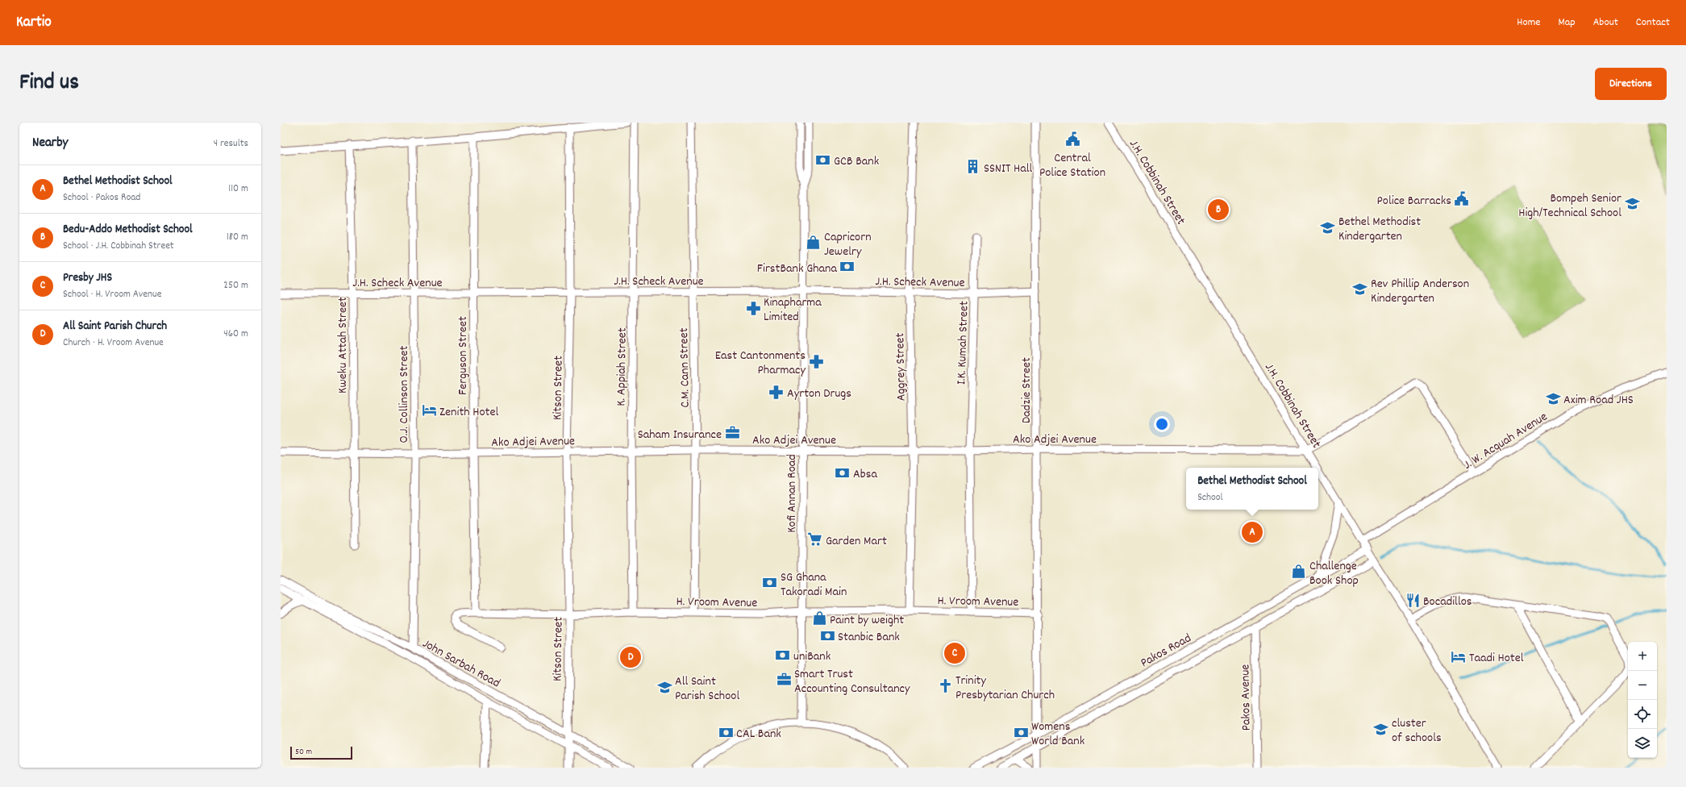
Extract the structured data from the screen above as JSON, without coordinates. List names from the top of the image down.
{
  "streets": {
    "street": [
      "J.H. Cobbinah Street",
      "J.H. Scheck Avenue",
      "I.K. Kumah Street",
      "Kweku Attah Street",
      "Ferguson Street",
      "K. Appiah Street",
      "Aggrey Street",
      "C.M. Cann Street",
      "Kitson Street",
      "Dadzie Street",
      "O.J. Collinson Street",
      "Ako Adjei Avenue",
      "J. W. Acquah Avenue",
      "Kofi Annan Road",
      "H. Vroom Avenue",
      "Pakos Road",
      "John Sarbah Road",
      "Pakos Avenue"
    ]
  },
  "crossings": [
    ["J.H. Cobbinah Street", "Ako Adjei Avenue"],
    ["J.H. Cobbinah Street", "J. W. Acquah Avenue"],
    ["J.H. Cobbinah Street", "Pakos Road"],
    ["J.H. Scheck Avenue", "I.K. Kumah Street"],
    ["J.H. Scheck Avenue", "Kweku Attah Street"],
    ["J.H. Scheck Avenue", "Ferguson Street"],
    ["J.H. Scheck Avenue", "K. Appiah Street"],
    ["J.H. Scheck Avenue", "Aggrey Street"],
    ["J.H. Scheck Avenue", "C.M. Cann Street"],
    ["J.H. Scheck Avenue", "Kitson Street"],
    ["J.H. Scheck Avenue", "Dadzie Street"],
    ["J.H. Scheck Avenue", "O.J. Collinson Street"],
    ["J.H. Scheck Avenue", "Kofi Annan Road"],
    ["I.K. Kumah Street", "Ako Adjei Avenue"],
    ["I.K. Kumah Street", "H. Vroom Avenue"],
    ["Kweku Attah Street", "Ako Adjei Avenue"],
    ["Ferguson Street", "Ako Adjei Avenue"],
    ["Ferguson Street", "H. Vroom Avenue"],
    ["K. Appiah Street", "Ako Adjei Avenue"],
    ["K. Appiah Street", "H. Vroom Avenue"],
    ["Aggrey Street", "Ako Adjei Avenue"],
    ["Aggrey Street", "H. Vroom Avenue"],
    ["C.M. Cann Street", "Ako Adjei Avenue"],
    ["C.M. Cann Street", "H. Vroom Avenue"],
    ["Kitson Street", "Ako Adjei Avenue"],
    ["Kitson Street", "H. Vroom Avenue"],
    ["Kitson Street", "John Sarbah Road"],
    ["Dadzie Street", "Ako Adjei Avenue"],
    ["Dadzie Street", "H. Vroom Avenue"],
    ["Dadzie Street", "Pakos Road"],
    ["O.J. Collinson Street", "Ako Adjei Avenue"],
    ["O.J. Collinson Street", "John Sarbah Road"],
    ["Ako Adjei Avenue", "Kofi Annan Road"],
    ["Kofi Annan Road", "H. Vroom Avenue"],
    ["Pakos Road", "Pakos Avenue"]
  ],
  "places": {
    "public building": ["Central Police Station", "Police Barracks"],
    "bank": [
      "GCB Bank",
      "FirstBank Ghana",
      "Absa",
      "SG Ghana Takoradi Main",
      "Stanbic Bank",
      "uniBank",
      "CAL Bank",
      "Womens World Bank"
    ],
    "building": ["SSNIT Hall"],
    "school or university": [
      "Bompeh Senior High/Technical School",
      "Bethel Methodist Kindergarten",
      "Rev Phillip Anderson Kindergarten",
      "Axim Road JHS",
      "All Saint Parish School",
      "cluster of schools"
    ],
    "shop": ["Capricorn Jewelry", "Challenge Book Shop", "Paint by weight"],
    "pharmacy": ["Kinapharma Limited", "East Cantonments Pharmacy", "Ayrton Drugs"],
    "hotel": ["Zenith Hotel", "Taadi Hotel"],
    "office": ["Saham Insurance", "Smart Trust Accounting Consultancy"],
    "supermarket": ["Garden Mart"],
    "restaurant": ["Bocadillos"],
    "church": ["Trinity Presbytarian Church"]
  },
  "scale_bar": "50 m",
  "page": {
    "header": "Kartio",
    "nav": [
      "Home",
      "Map",
      "About",
      "Contact"
    ],
    "title": "Find us",
    "buttons": "Directions",
    "heading": ["Nearby", "4 results"],
    "list": [
      {
        "mark": "A",
        "name": "Bethel Methodist School",
        "note": "School · Pakos Road",
        "value": "110 m"
      },
      {
        "mark": "B",
        "name": "Bedu-Addo Methodist School",
        "note": "School · J.H. Cobbinah Street",
        "value": "180 m"
      },
      {
        "mark": "C",
        "name": "Presby JHS",
        "note": "School · H. Vroom Avenue",
        "value": "250 m"
      },
      {
        "mark": "D",
        "name": "All Saint Parish Church",
        "note": "Church · H. Vroom Avenue",
        "value": "460 m"
      }
    ],
    "pins": [
      "B",
      "A",
      "C",
      "D"
    ],
    "popup": ["Bethel Methodist School", "School"],
    "map_buttons": ["+", "−"],
    "scale": "50 m"
  }
}
